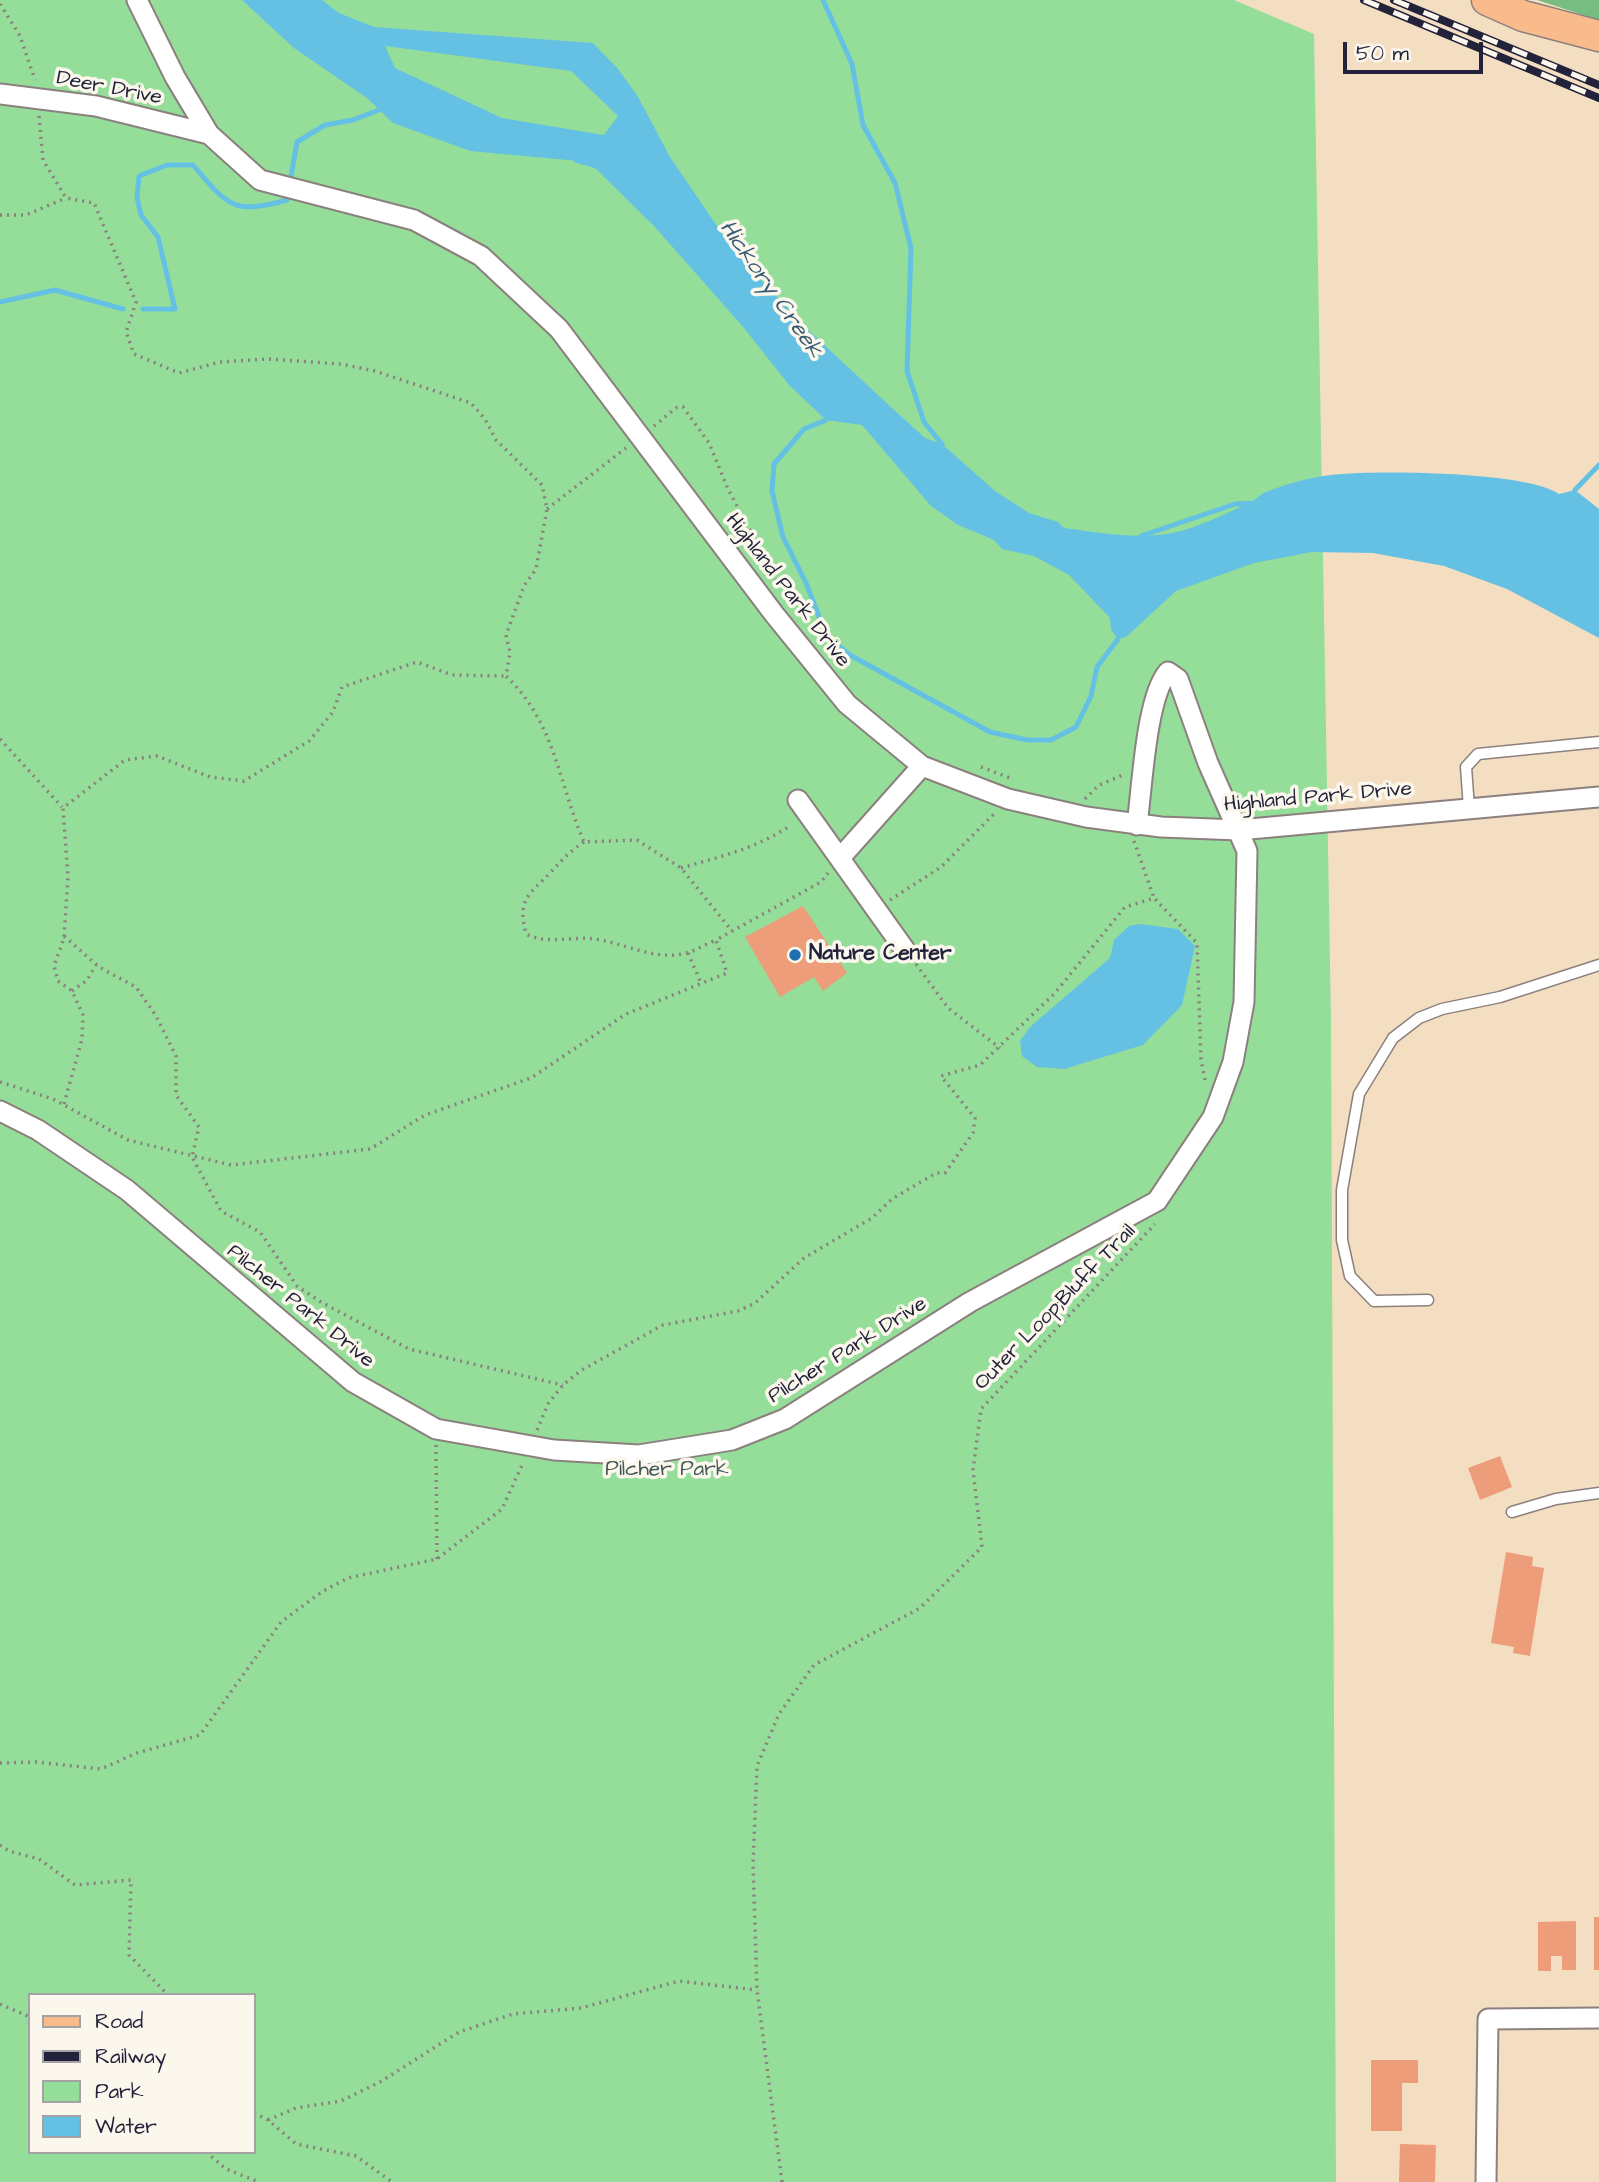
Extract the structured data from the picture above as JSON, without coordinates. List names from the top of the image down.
{
  "streets": {
    "street": ["Deer Drive", "Highland Park Drive", "Pilcher Park Drive"],
    "path": ["Outer Loop;Bluff Trail"]
  },
  "crossings": [
    ["Deer Drive", "Highland Park Drive"],
    ["Highland Park Drive", "Pilcher Park Drive"]
  ],
  "water": ["Hickory Creek"],
  "parks": ["Pilcher Park"],
  "places": ["Nature Center"],
  "legend": [
    "Road",
    "Railway",
    "Park",
    "Water"
  ],
  "scale_bar": "50 m"
}
